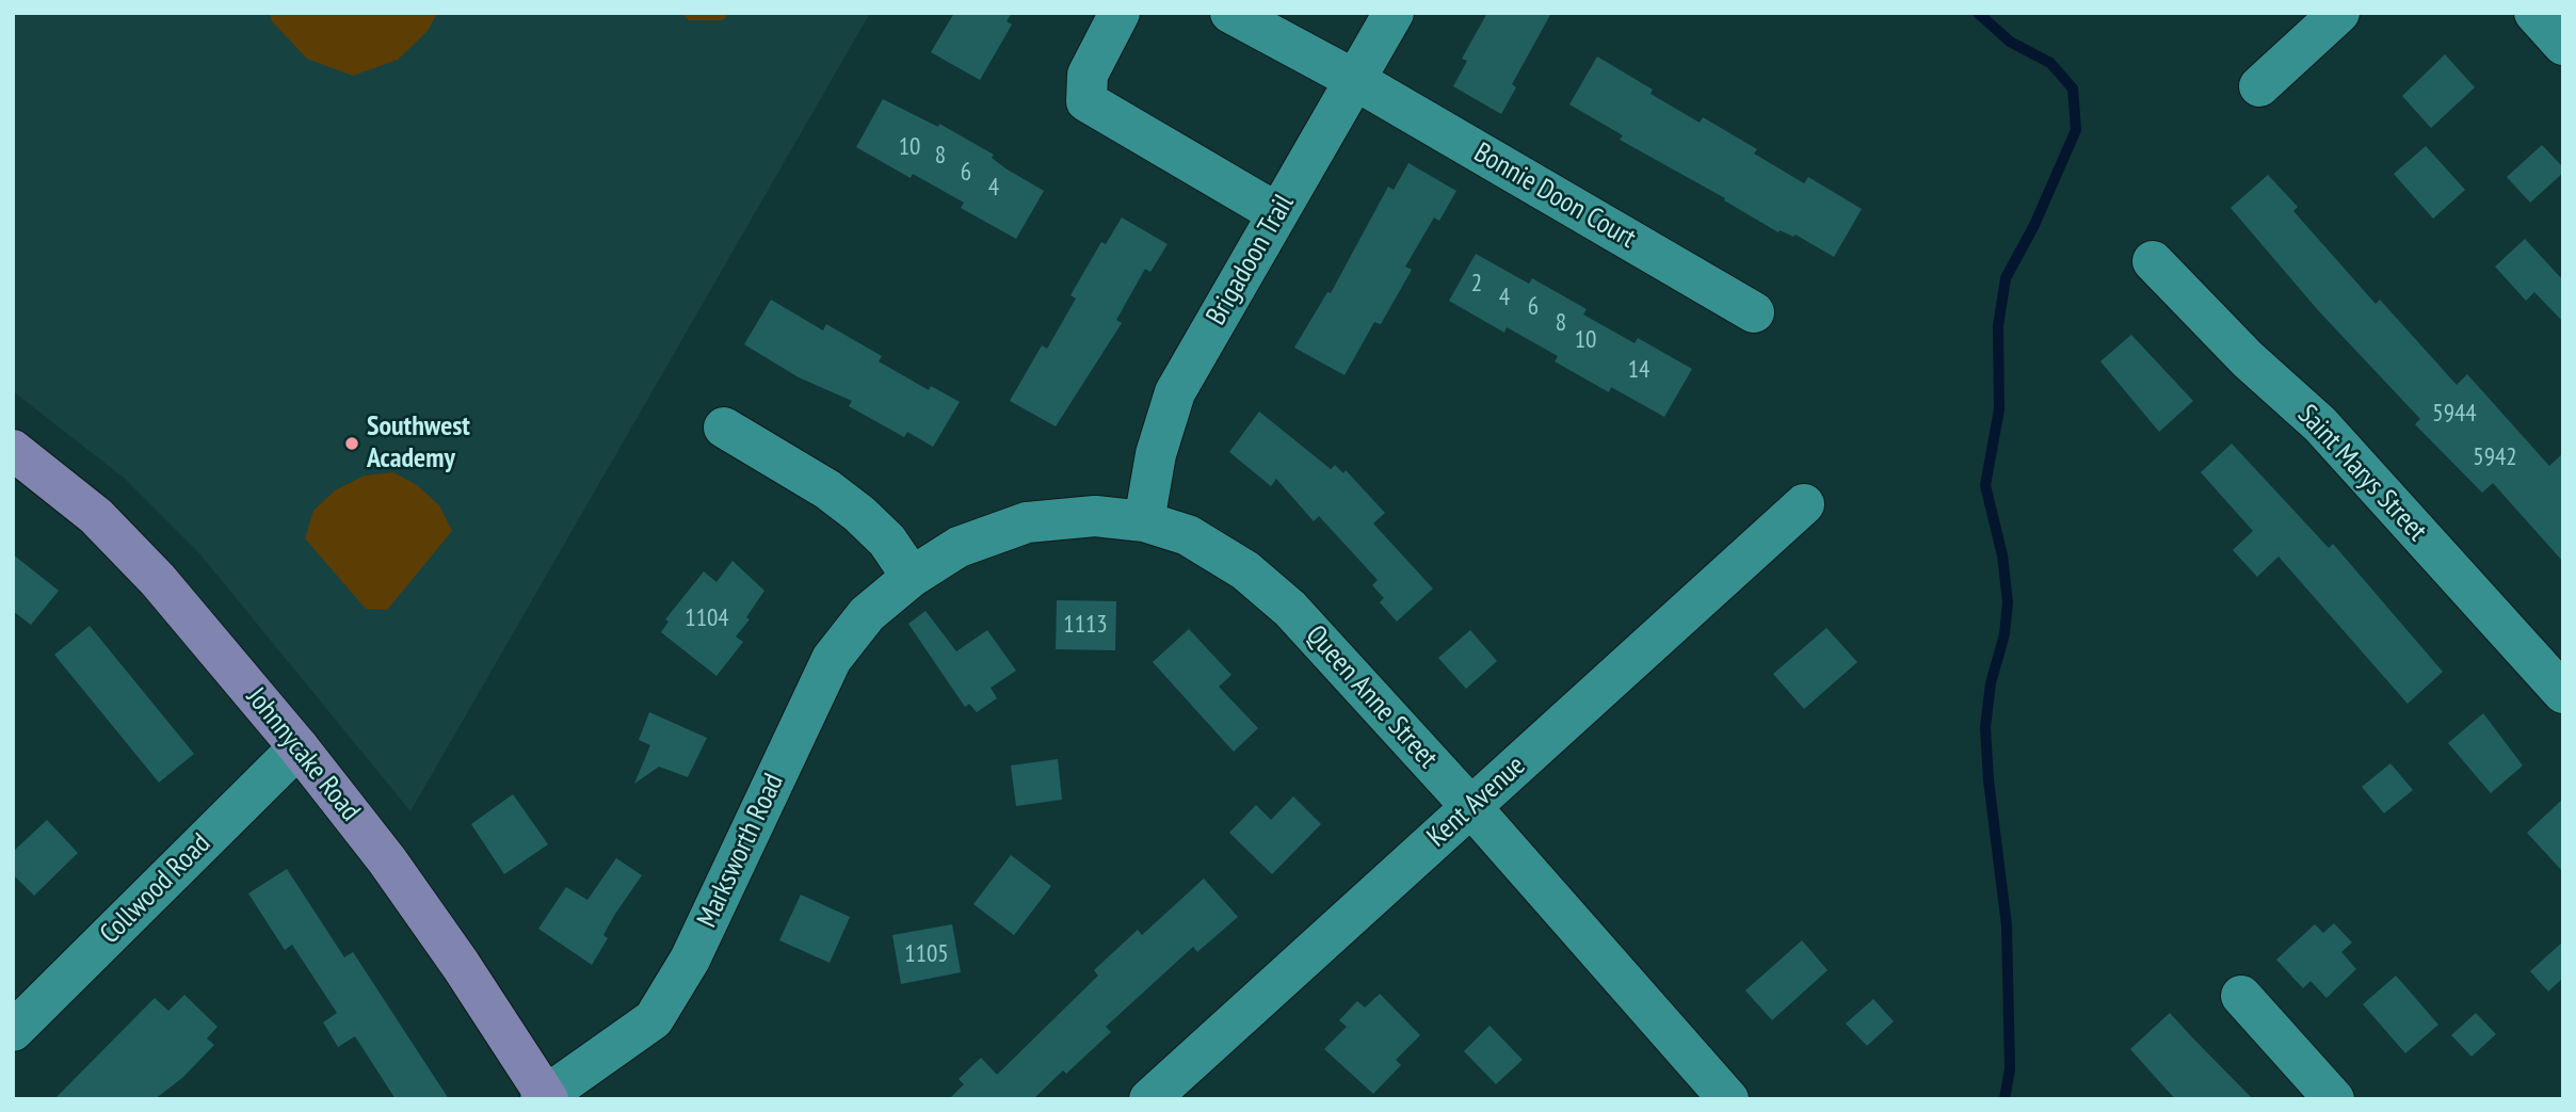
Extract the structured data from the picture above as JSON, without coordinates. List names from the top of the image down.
{
  "streets": {
    "main road": ["Johnnycake Road"],
    "street": [
      "Bonnie Doon Court",
      "Brigadoon Trail",
      "Saint Marys Street",
      "Queen Anne Street",
      "Kent Avenue",
      "Marksworth Road",
      "Collwood Road"
    ]
  },
  "crossings": [
    ["Bonnie Doon Court", "Brigadoon Trail"],
    ["Brigadoon Trail", "Queen Anne Street"],
    ["Queen Anne Street", "Kent Avenue"],
    ["Queen Anne Street", "Marksworth Road"],
    ["Johnnycake Road", "Marksworth Road"],
    ["Johnnycake Road", "Collwood Road"]
  ],
  "places": ["Southwest Academy"],
  "house_numbers": [
    "10",
    "8",
    "6",
    "4",
    "2",
    "4",
    "6",
    "8",
    "10",
    "14",
    "5944",
    "5942",
    "1104",
    "1113",
    "1105"
  ]
}
